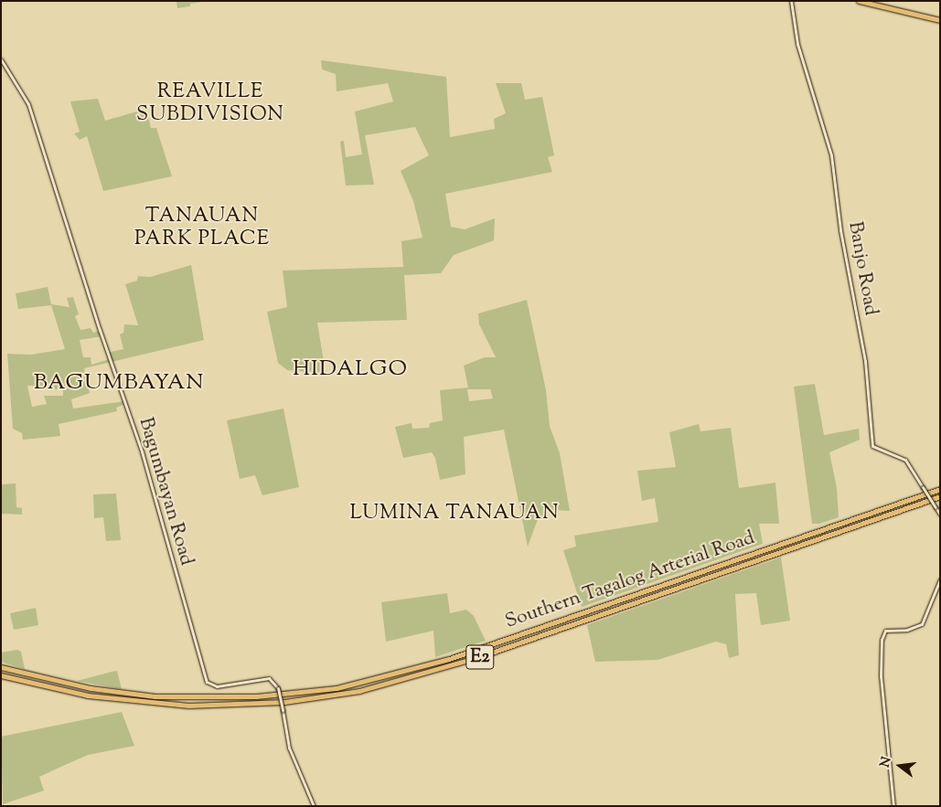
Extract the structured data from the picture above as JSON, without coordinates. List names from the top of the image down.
{
  "streets": {
    "highway": ["Southern Tagalog Arterial Road", "E2"],
    "street": ["Banjo Road", "Bagumbayan Road"]
  },
  "districts": [
    "REAVILLE SUBDIVISION",
    "TANAUAN PARK PLACE",
    "HIDALGO",
    "BAGUMBAYAN",
    "LUMINA TANAUAN"
  ],
  "north": "left"
}
